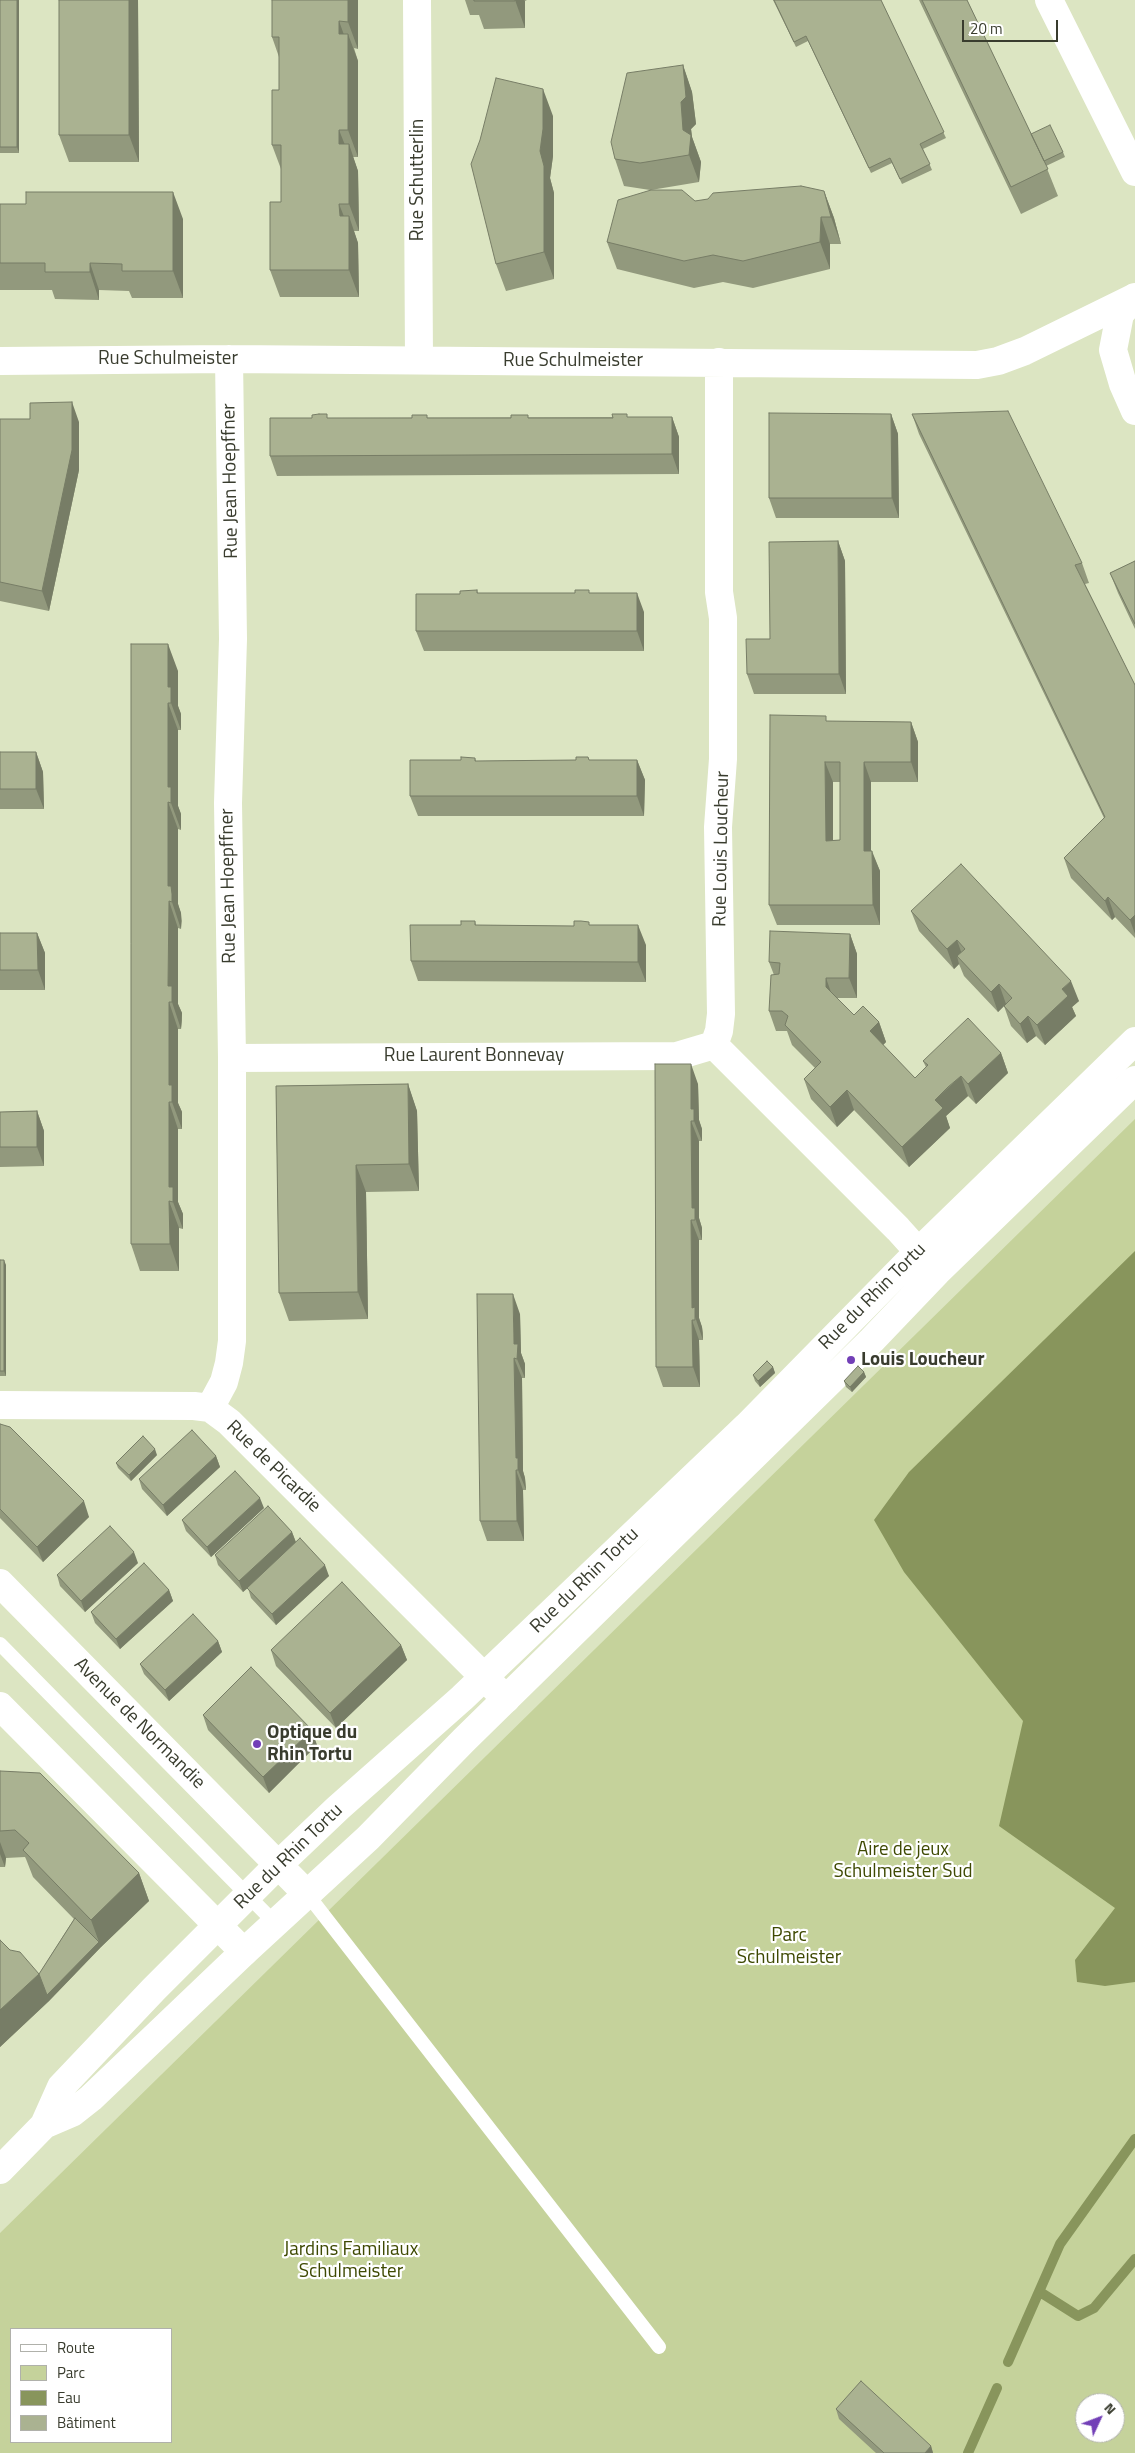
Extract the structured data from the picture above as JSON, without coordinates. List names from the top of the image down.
{
  "streets": {
    "street": [
      "Rue Schutterlin",
      "Rue Schulmeister",
      "Rue Jean Hoepffner",
      "Rue Louis Loucheur",
      "Rue Laurent Bonnevay",
      "Rue du Rhin Tortu",
      "Rue de Picardie",
      "Avenue de Normandie"
    ]
  },
  "crossings": [
    ["Rue Schutterlin", "Rue Schulmeister"],
    ["Rue Schulmeister", "Rue Jean Hoepffner"],
    ["Rue Schulmeister", "Rue Louis Loucheur"],
    ["Rue Jean Hoepffner", "Rue Laurent Bonnevay"],
    ["Rue Jean Hoepffner", "Rue de Picardie"],
    ["Rue Louis Loucheur", "Rue Laurent Bonnevay"],
    ["Rue du Rhin Tortu", "Rue de Picardie"],
    ["Rue du Rhin Tortu", "Avenue de Normandie"]
  ],
  "parks": ["Aire de jeux Schulmeister Sud", "Parc Schulmeister", "Jardins Familiaux Schulmeister"],
  "places": ["Louis Loucheur", "Optique du Rhin Tortu"],
  "legend": [
    "Route",
    "Parc",
    "Eau",
    "Bâtiment"
  ],
  "scale_bar": "20 m",
  "north": "top right"
}
